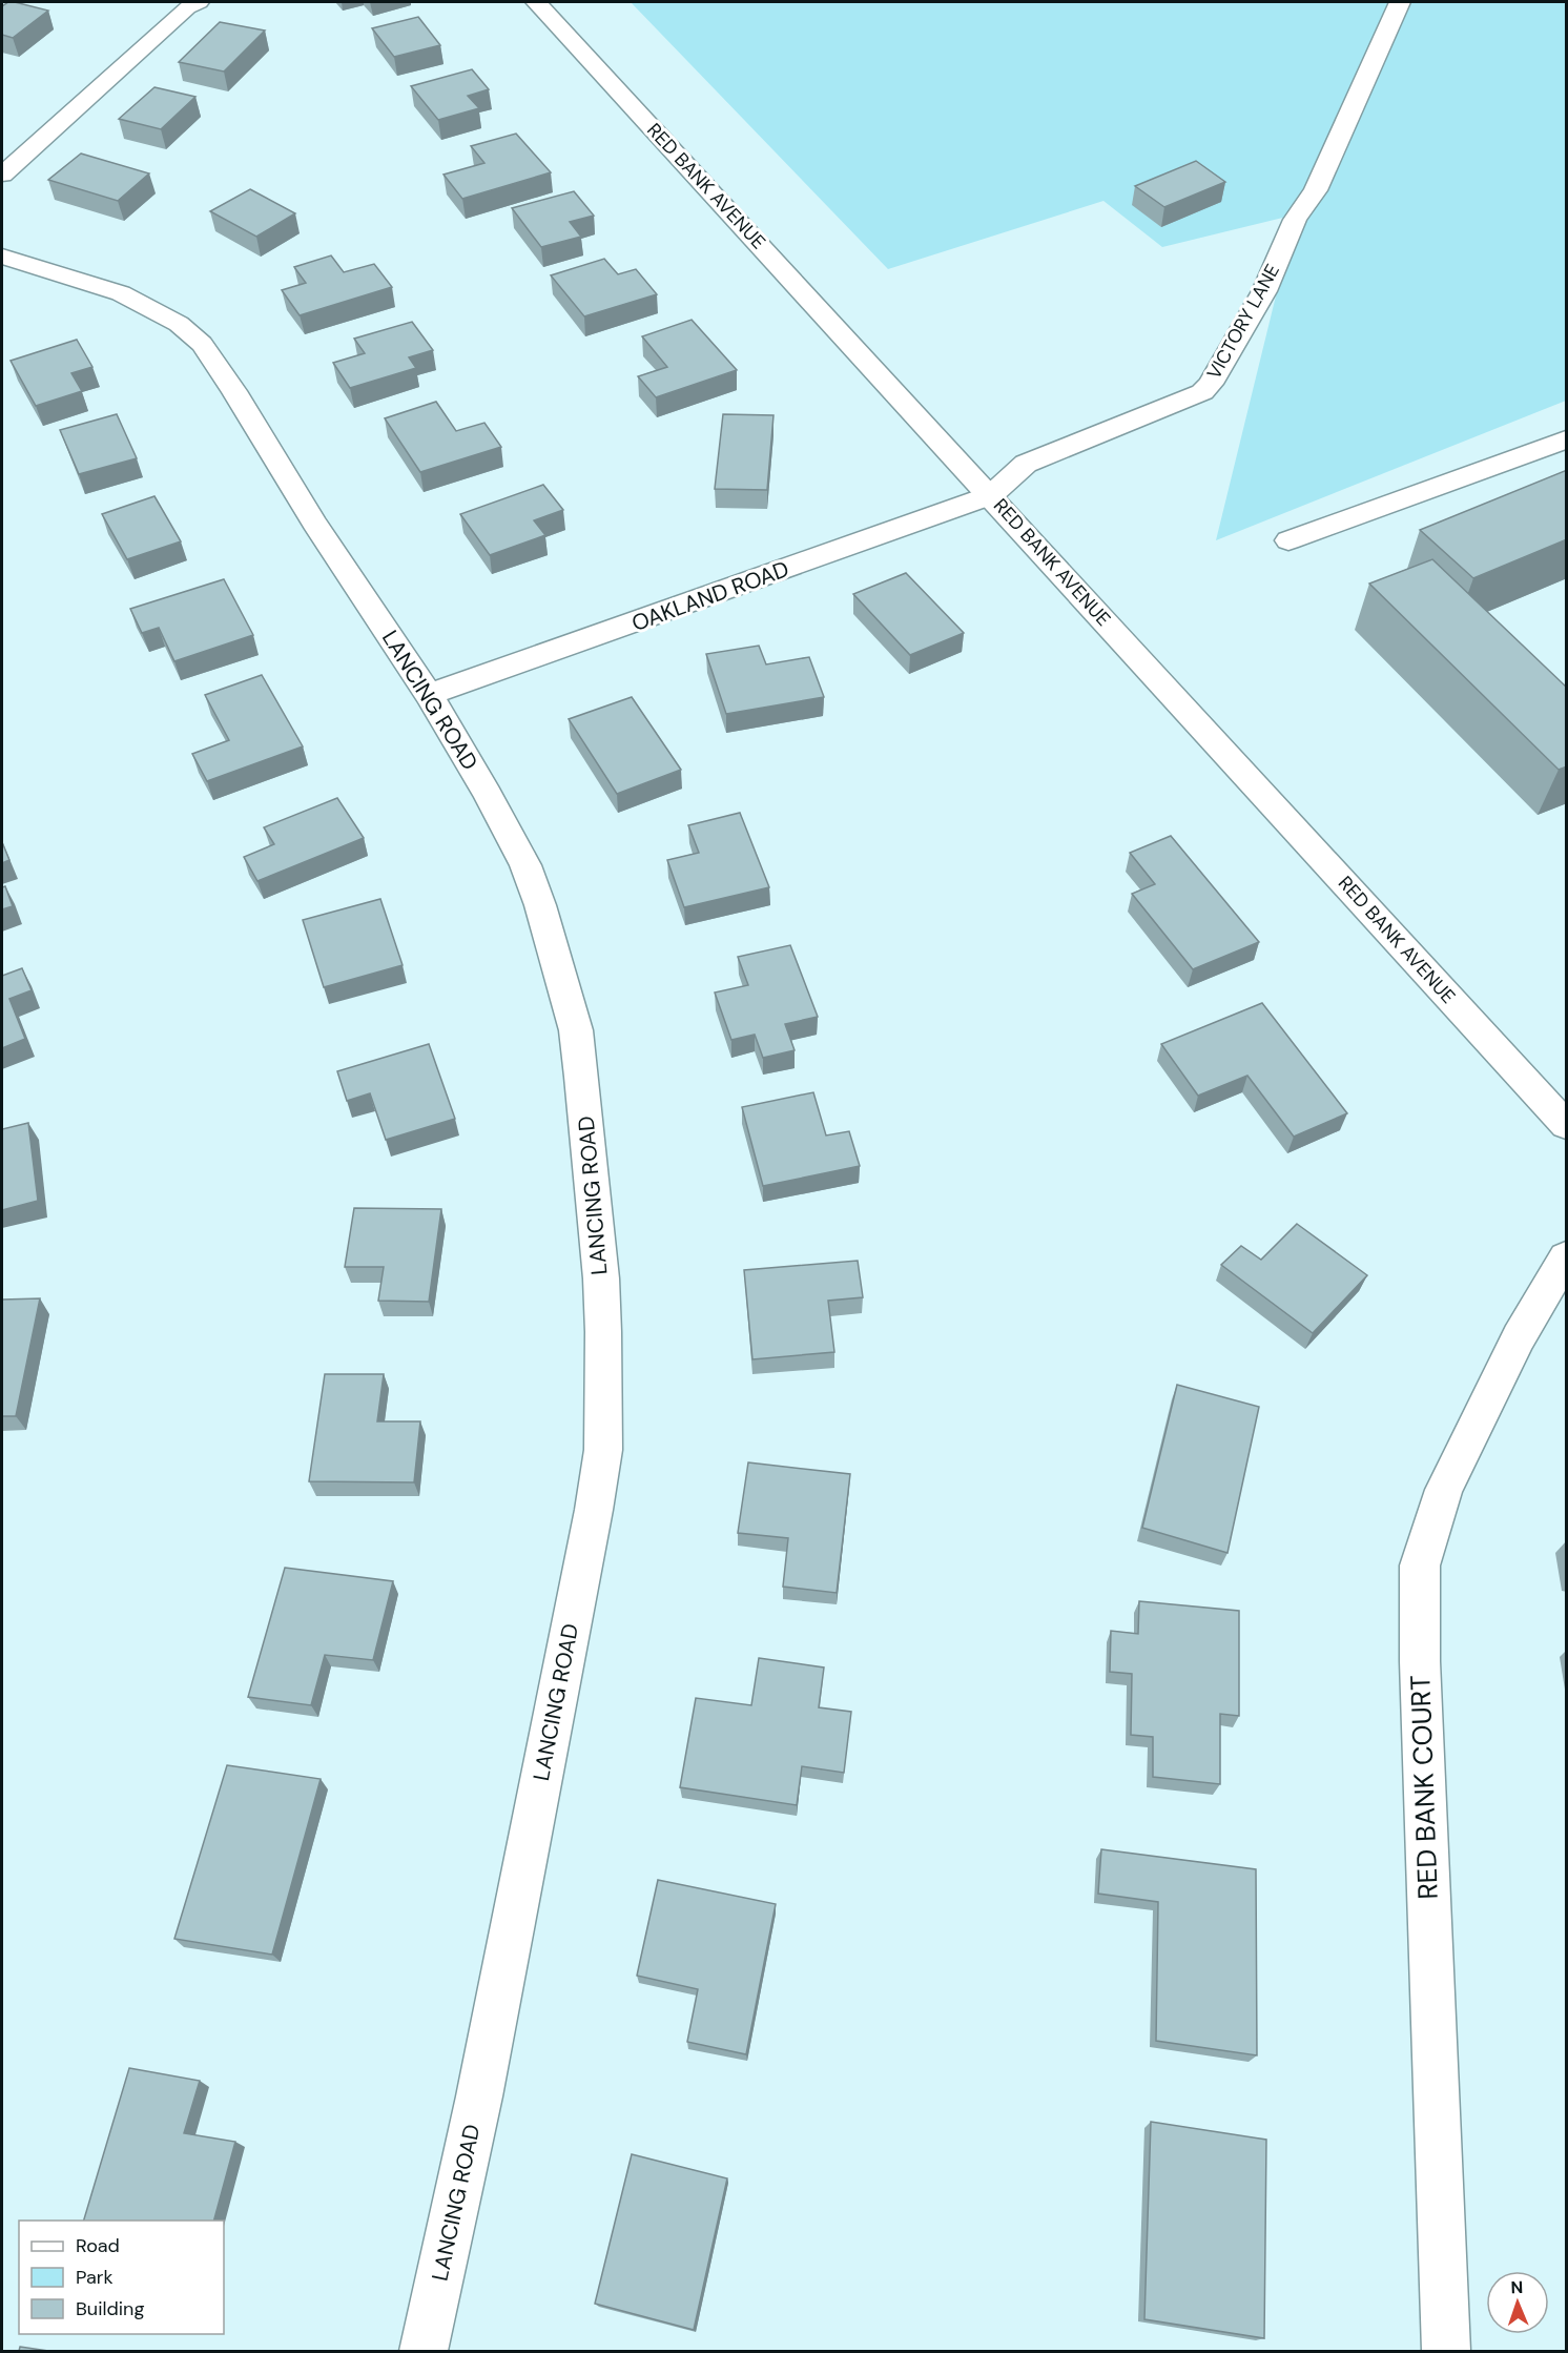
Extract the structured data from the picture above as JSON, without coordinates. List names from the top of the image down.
{
  "streets": {
    "street": [
      "RED BANK AVENUE",
      "VICTORY LANE",
      "OAKLAND ROAD",
      "LANCING ROAD",
      "RED BANK COURT"
    ]
  },
  "crossings": [
    ["RED BANK AVENUE", "VICTORY LANE"],
    ["RED BANK AVENUE", "OAKLAND ROAD"],
    ["VICTORY LANE", "OAKLAND ROAD"],
    ["OAKLAND ROAD", "LANCING ROAD"]
  ],
  "legend": ["Road", "Park", "Building"],
  "north": "top"
}
